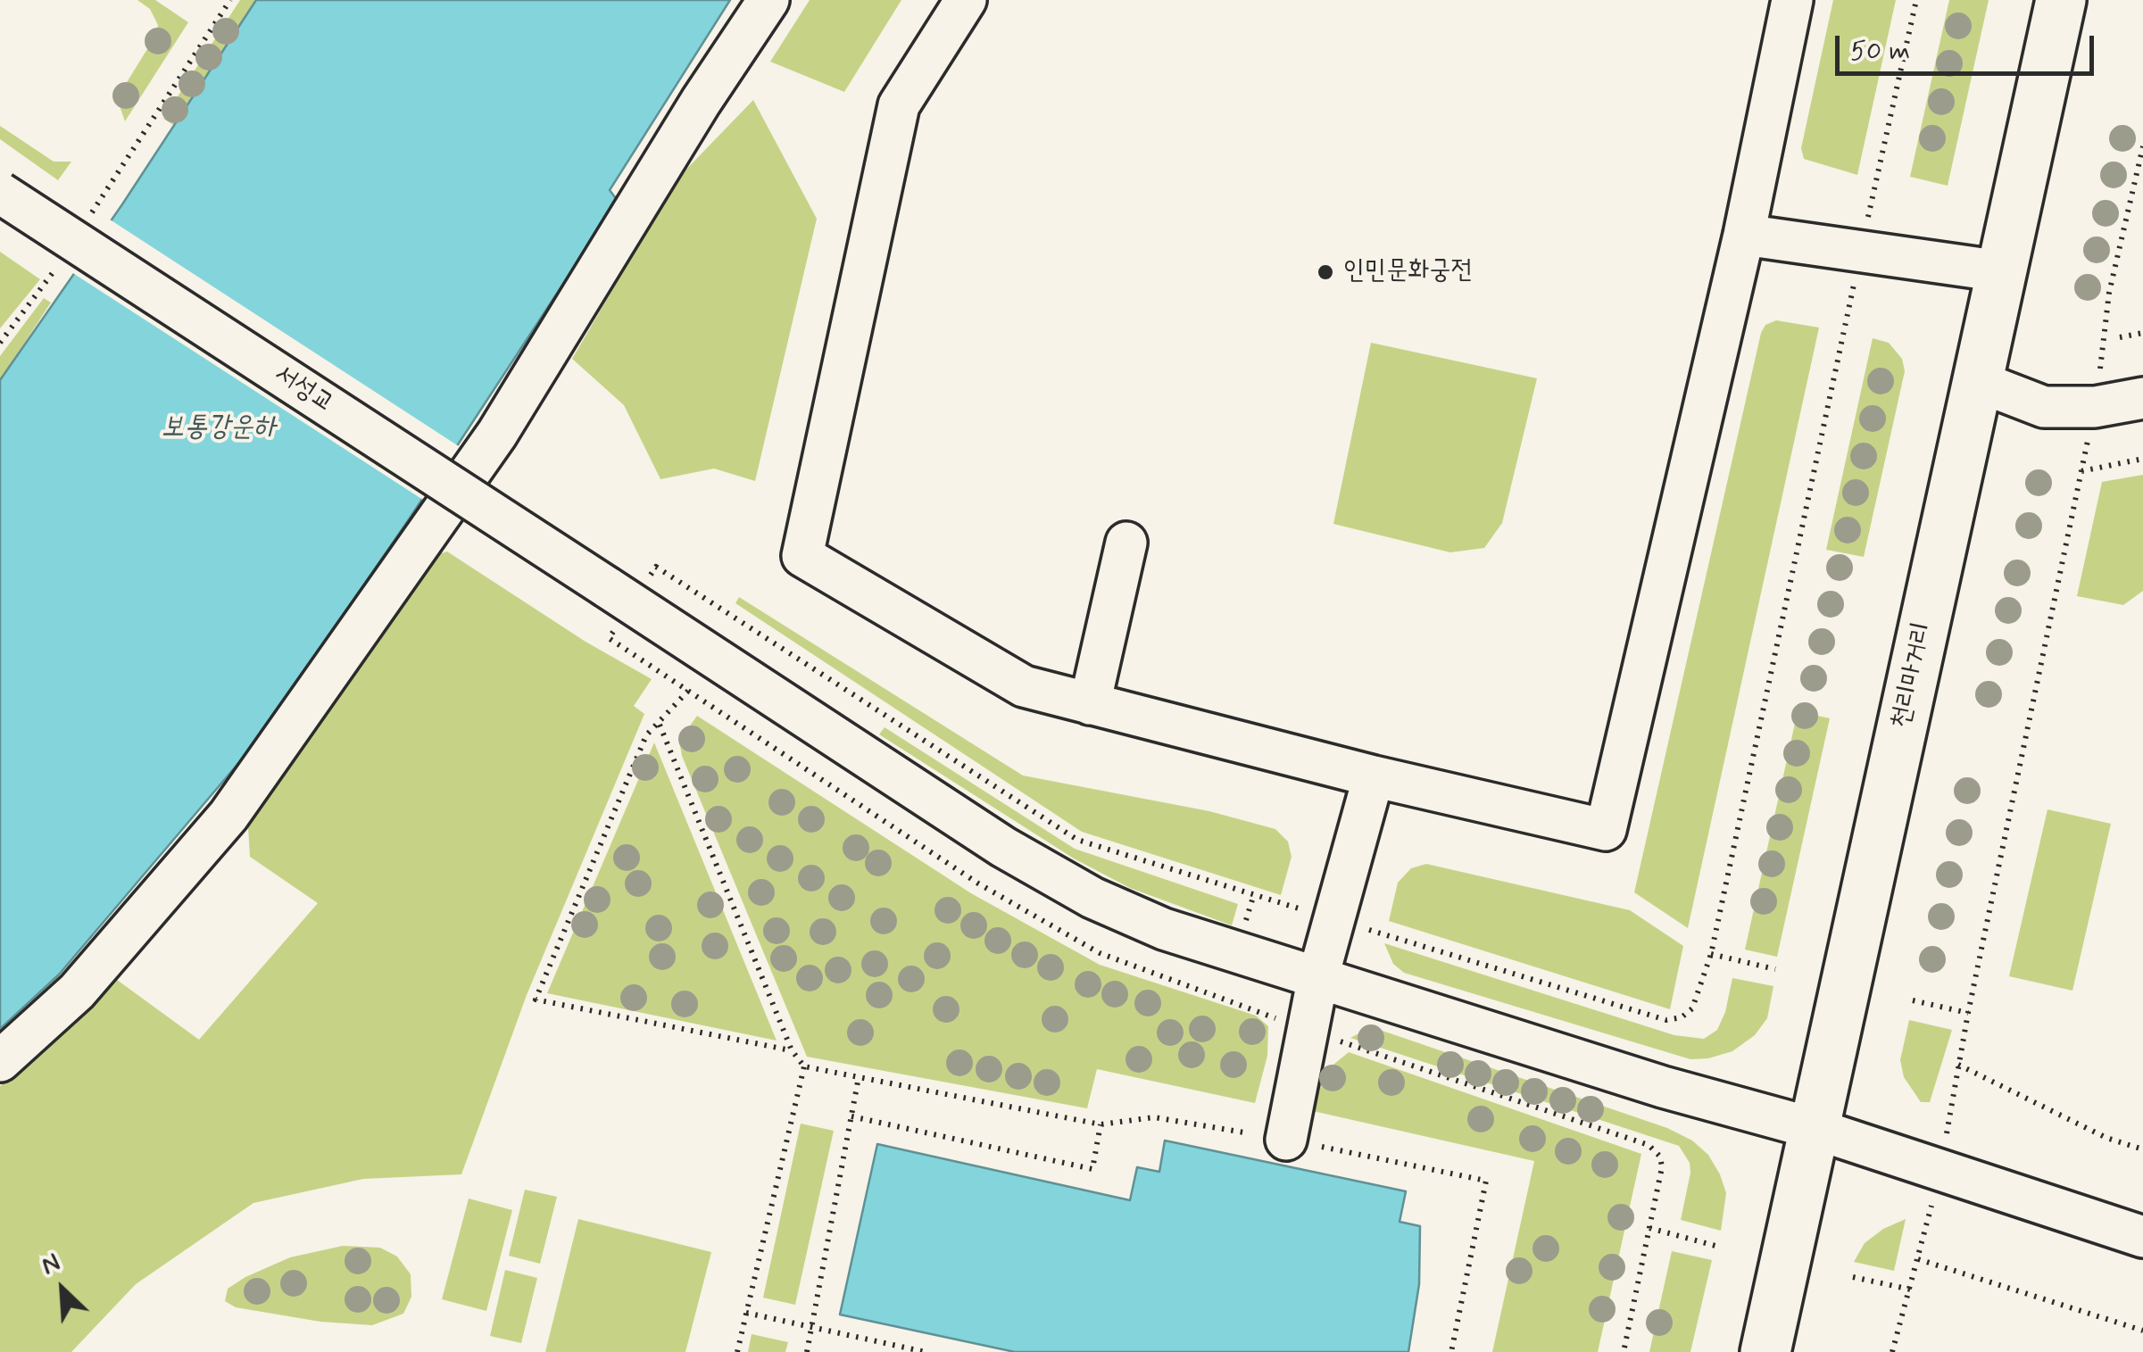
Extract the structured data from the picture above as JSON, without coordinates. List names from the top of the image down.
{
  "streets": {
    "main road": ["천리마거리"],
    "street": ["서성교"]
  },
  "crossings": [
    ["서성교", "천리마거리"]
  ],
  "water": ["보통강운하"],
  "places": ["인민문화궁전"],
  "scale_bar": "50 m",
  "north": "top left"
}
